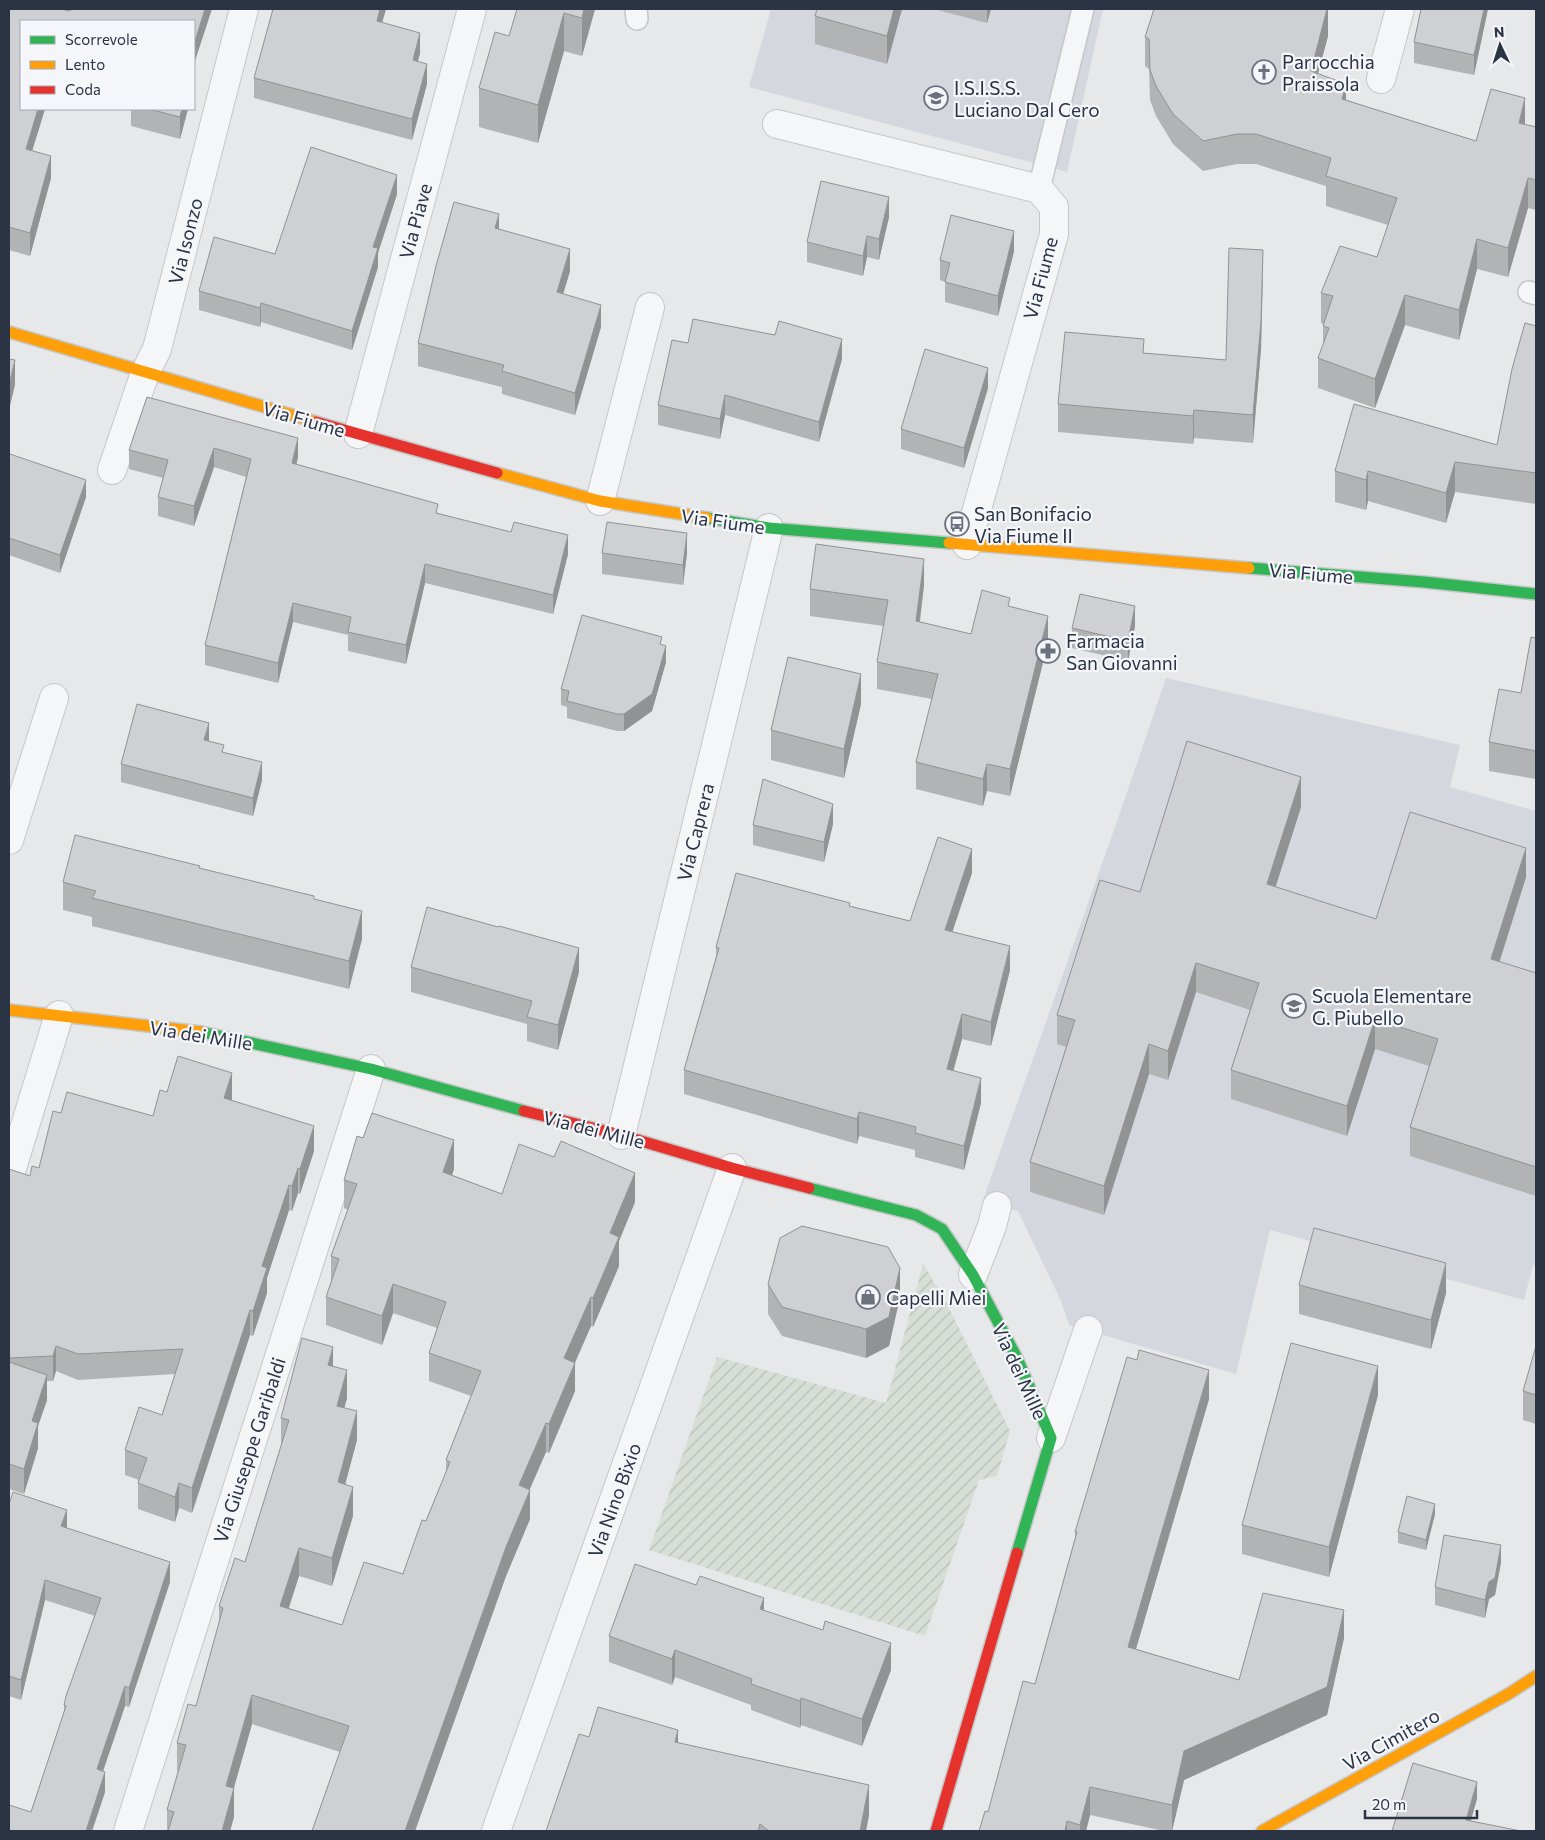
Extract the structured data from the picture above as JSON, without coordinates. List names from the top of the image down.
{
  "streets": {
    "street": [
      "Via Piave",
      "Via Isonzo",
      "Via Fiume",
      "Via Caprera",
      "Via dei Mille",
      "Via Giuseppe Garibaldi",
      "Via Nino Bixio",
      "Via Cimitero"
    ]
  },
  "crossings": [
    ["Via Piave", "Via Fiume"],
    ["Via Isonzo", "Via Fiume"],
    ["Via Fiume", "Via Caprera"],
    ["Via Caprera", "Via dei Mille"],
    ["Via dei Mille", "Via Giuseppe Garibaldi"],
    ["Via dei Mille", "Via Nino Bixio"]
  ],
  "places": {
    "church": ["Parrocchia Praissola"],
    "school or university": ["I.S.I.S.S. Luciano Dal Cero", "Scuola Elementare G. Piubello"],
    "bus stop": ["San Bonifacio Via Fiume II"],
    "pharmacy": ["Farmacia San Giovanni"],
    "shop": ["Capelli Miei"]
  },
  "legend": ["Scorrevole", "Lento", "Coda"],
  "scale_bar": "20 m",
  "north": "top"
}
